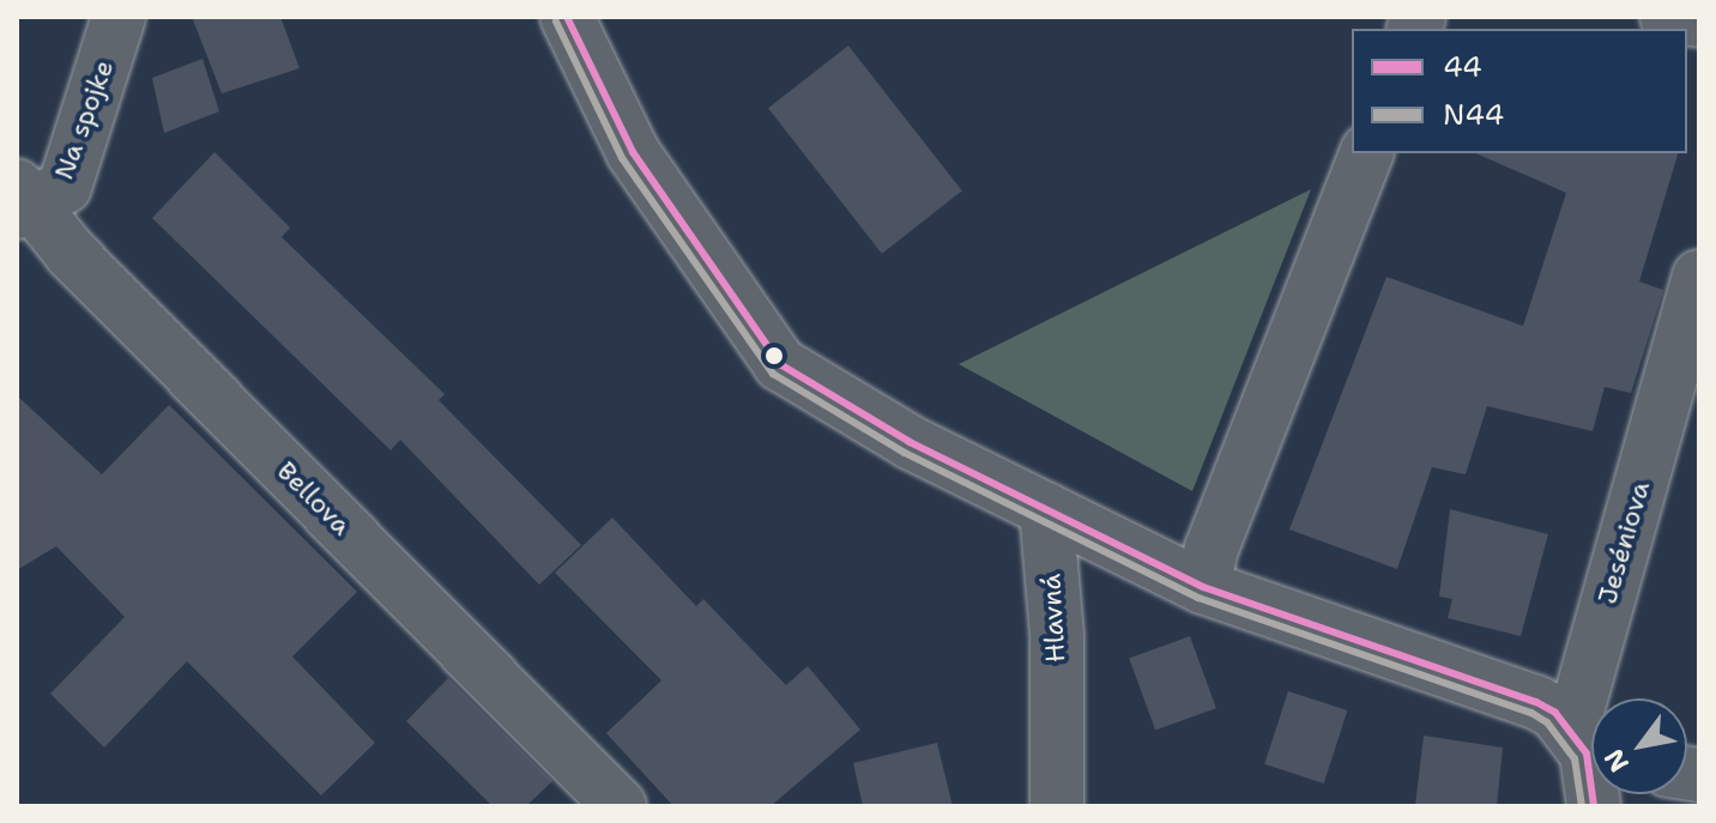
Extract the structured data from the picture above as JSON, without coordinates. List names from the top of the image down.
{
  "streets": {
    "street": [
      "Na spojke",
      "Bellova",
      "Jeséniova",
      "Hlavná"
    ]
  },
  "crossings": [
    ["Na spojke", "Bellova"]
  ],
  "lines": ["transit line 44", "transit line N44"],
  "legend": ["44", "N44"],
  "north": "bottom left"
}
